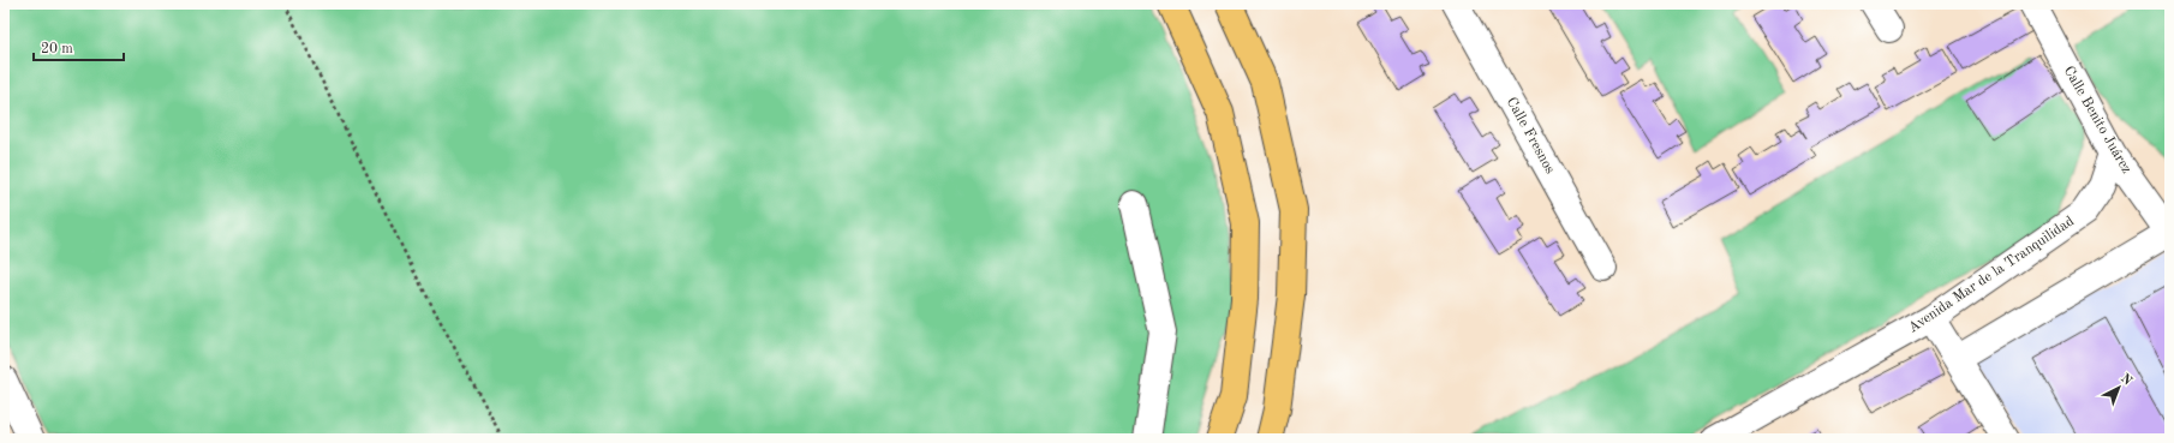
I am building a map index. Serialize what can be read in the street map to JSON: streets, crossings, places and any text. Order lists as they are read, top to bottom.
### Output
{
  "streets": {
    "street": ["Calle Benito Juárez", "Calle Fresnos", "Avenida Mar de la Tranquilidad"]
  },
  "crossings": [
    ["Calle Benito Juárez", "Avenida Mar de la Tranquilidad"]
  ],
  "scale_bar": "20 m",
  "north": "top right"
}
